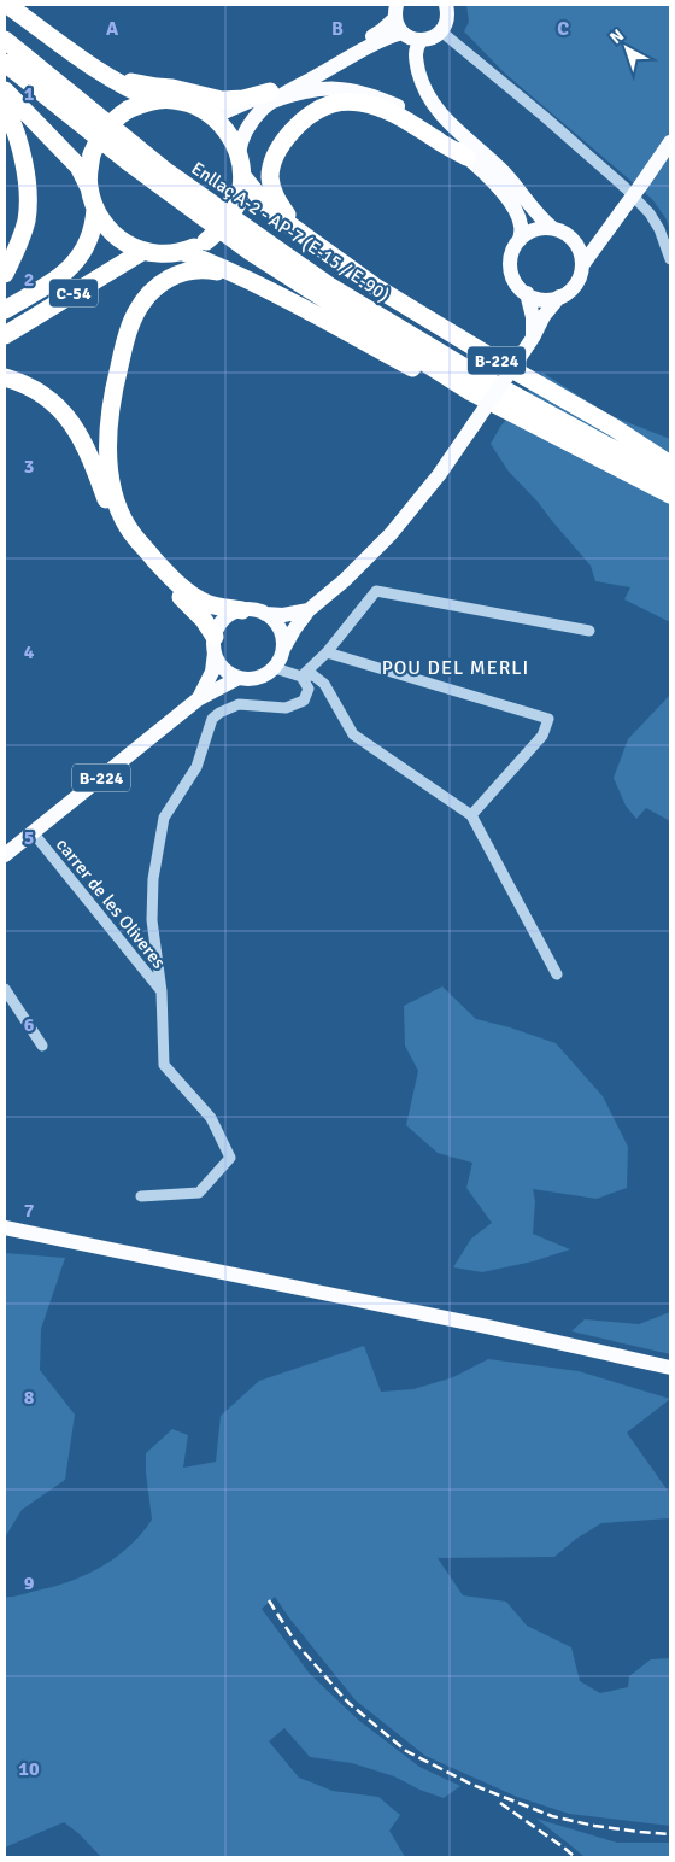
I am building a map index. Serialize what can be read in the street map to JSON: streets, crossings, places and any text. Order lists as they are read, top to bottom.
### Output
{
  "streets": {
    "highway": ["Enllaç A-2 - AP-7 (E-15 / E-90)", "C-54", "B-224"],
    "street": ["carrer de les Oliveres"]
  },
  "crossings": [
    ["B-224", "carrer de les Oliveres"]
  ],
  "districts": ["POU DEL MERLI"],
  "north": "top left",
  "grid": {
    "columns": ["A", "B", "C"],
    "rows": [
      "1",
      "2",
      "3",
      "4",
      "5",
      "6",
      "7",
      "8",
      "9",
      "10"
    ]
  }
}
